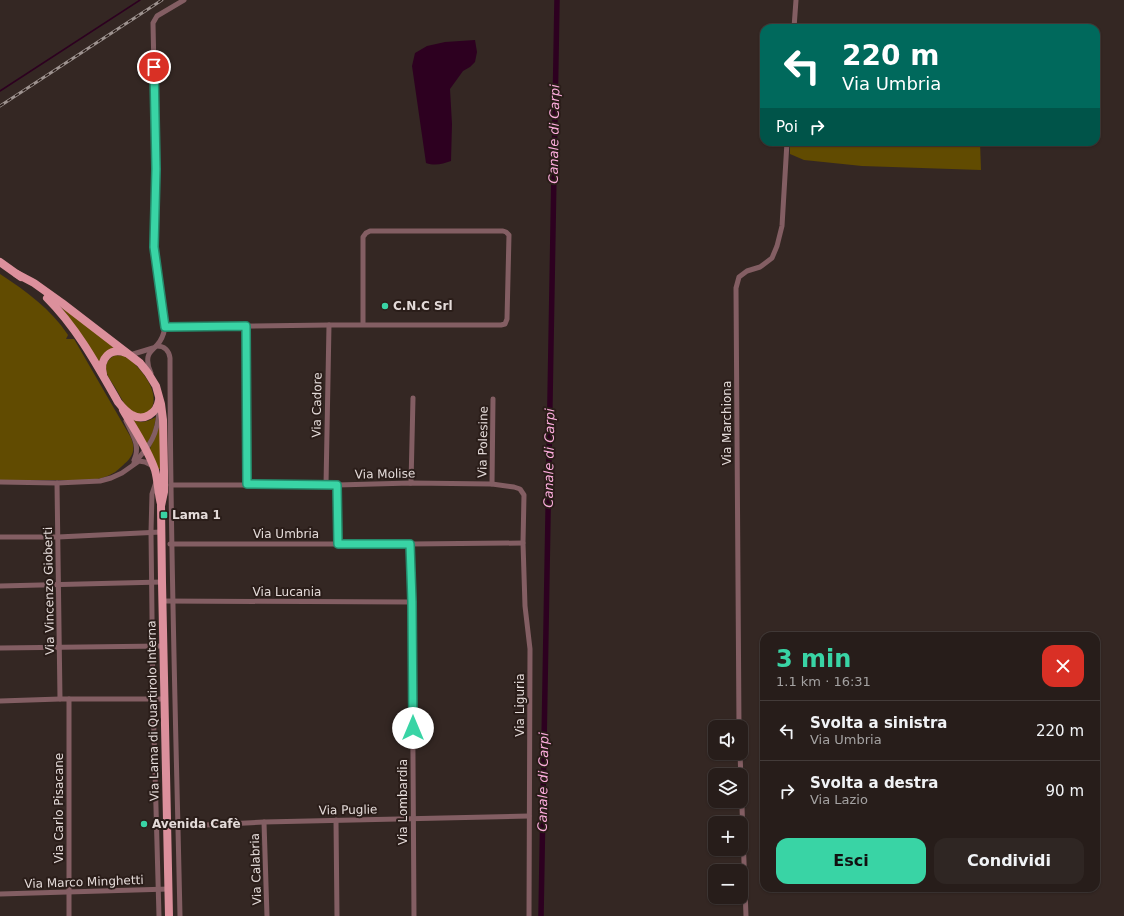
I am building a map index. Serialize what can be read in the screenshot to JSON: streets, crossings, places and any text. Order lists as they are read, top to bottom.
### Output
{
  "streets": {
    "main road": ["Via Lama di Quartirolo Interna"],
    "street": [
      "Via Cadore",
      "Via Marchiona",
      "Via Polesine",
      "Via Molise",
      "Via Umbria",
      "Via Vincenzo Gioberti",
      "Via Lucania",
      "Via Liguria",
      "Via Lombardia",
      "Via Carlo Pisacane",
      "Via Puglie",
      "Via Calabria",
      "Via Marco Minghetti"
    ]
  },
  "crossings": [
    ["Via Cadore", "Via Molise"],
    ["Via Polesine", "Via Molise"],
    ["Via Molise", "Via Liguria"],
    ["Via Umbria", "Via Liguria"],
    ["Via Umbria", "Via Lombardia"],
    ["Via Lucania", "Via Lama di Quartirolo Interna"],
    ["Via Lucania", "Via Lombardia"],
    ["Via Liguria", "Via Puglie"],
    ["Via Lama di Quartirolo Interna", "Via Puglie"],
    ["Via Lama di Quartirolo Interna", "Via Marco Minghetti"],
    ["Via Lombardia", "Via Puglie"],
    ["Via Carlo Pisacane", "Via Marco Minghetti"],
    ["Via Puglie", "Via Calabria"]
  ],
  "water": ["Canale di Carpi"],
  "places": {
    "other": ["C.N.C Srl", "Avenida Cafè"],
    "transit": ["Lama 1"]
  },
  "page": {
    "turn": ["220 m", "Via Umbria"],
    "then": "Poi",
    "heading": ["3 min", "1.1 km · 16:31"],
    "list": [
      {
        "name": "Svolta a sinistra",
        "note": "Via Umbria",
        "value": "220 m"
      },
      {
        "name": "Svolta a destra",
        "note": "Via Lazio",
        "value": "90 m"
      }
    ],
    "map_buttons": ["+", "−"],
    "buttons": ["Esci", "Condividi"]
  }
}
